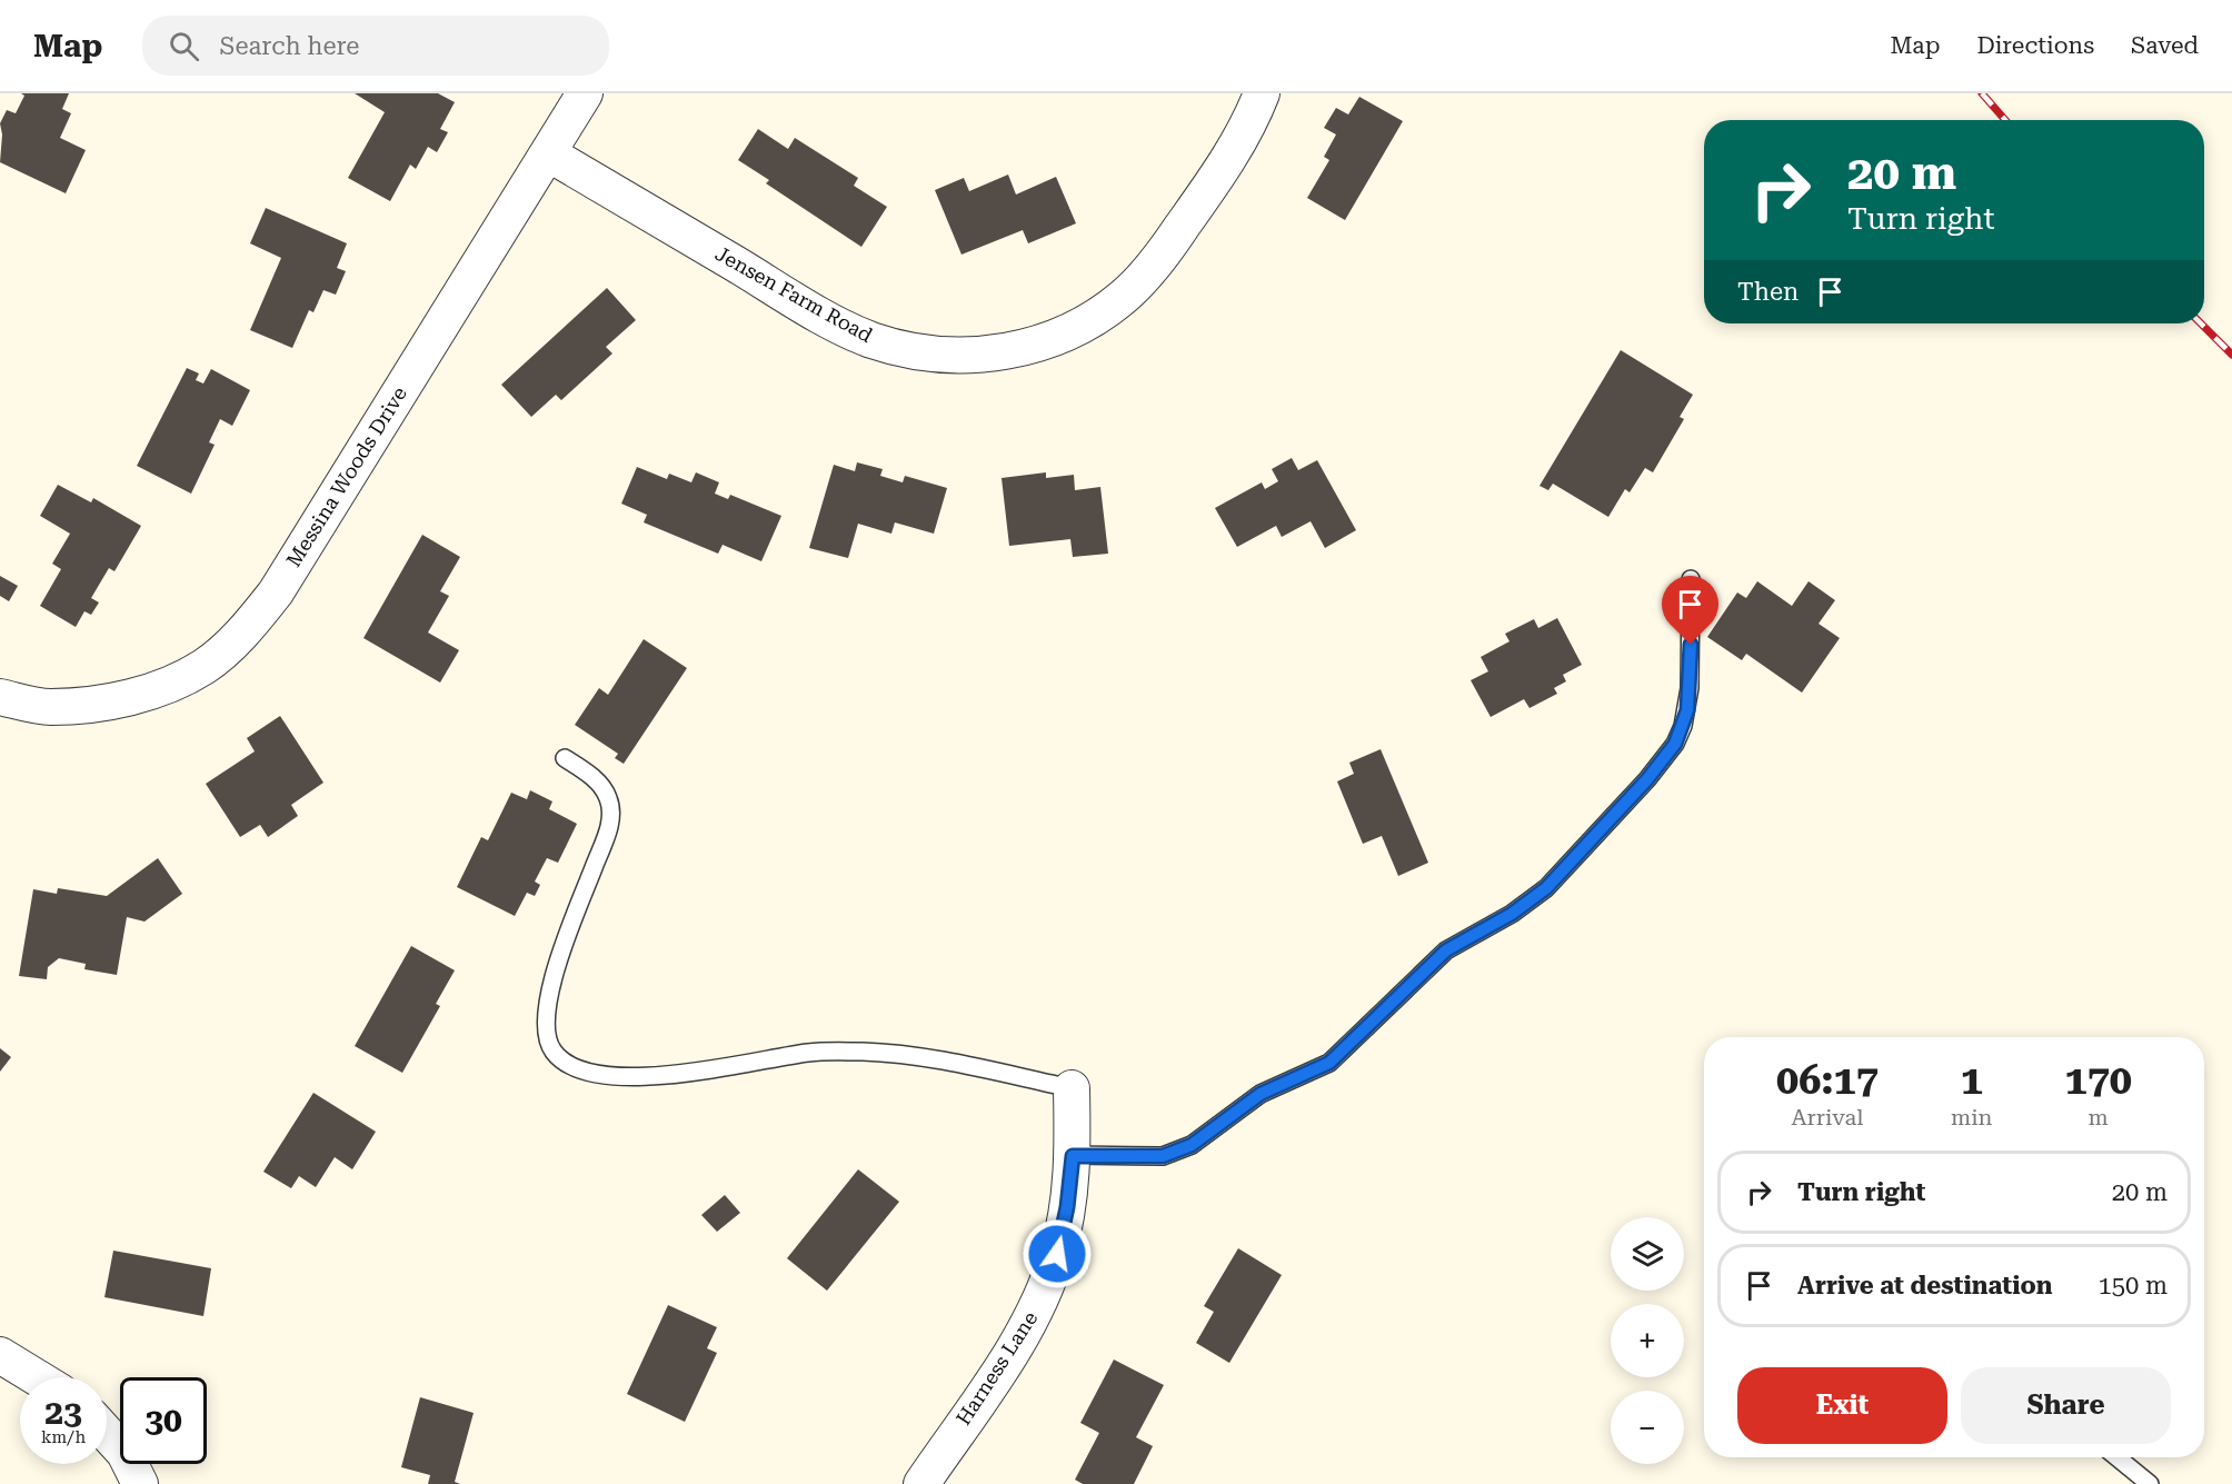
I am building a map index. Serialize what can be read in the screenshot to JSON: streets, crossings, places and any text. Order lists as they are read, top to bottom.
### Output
{
  "streets": {
    "street": ["Jensen Farm Road", "Messina Woods Drive", "Harness Lane"]
  },
  "crossings": [
    ["Jensen Farm Road", "Messina Woods Drive"]
  ],
  "page": {
    "header": "Map",
    "search": "Search here",
    "nav": ["Map", "Directions", "Saved"],
    "turn": ["20 m", "Turn right"],
    "then": "Then",
    "eta": [
      "06:17",
      "Arrival",
      "1",
      "min",
      "170",
      "m"
    ],
    "list": [
      {
        "name": "Turn right",
        "value": "20 m"
      },
      {
        "name": "Arrive at destination",
        "value": "150 m"
      }
    ],
    "map_buttons": ["+", "−"],
    "buttons": ["Exit", "Share"],
    "speed": "23 km/h",
    "limit": "30"
  }
}
